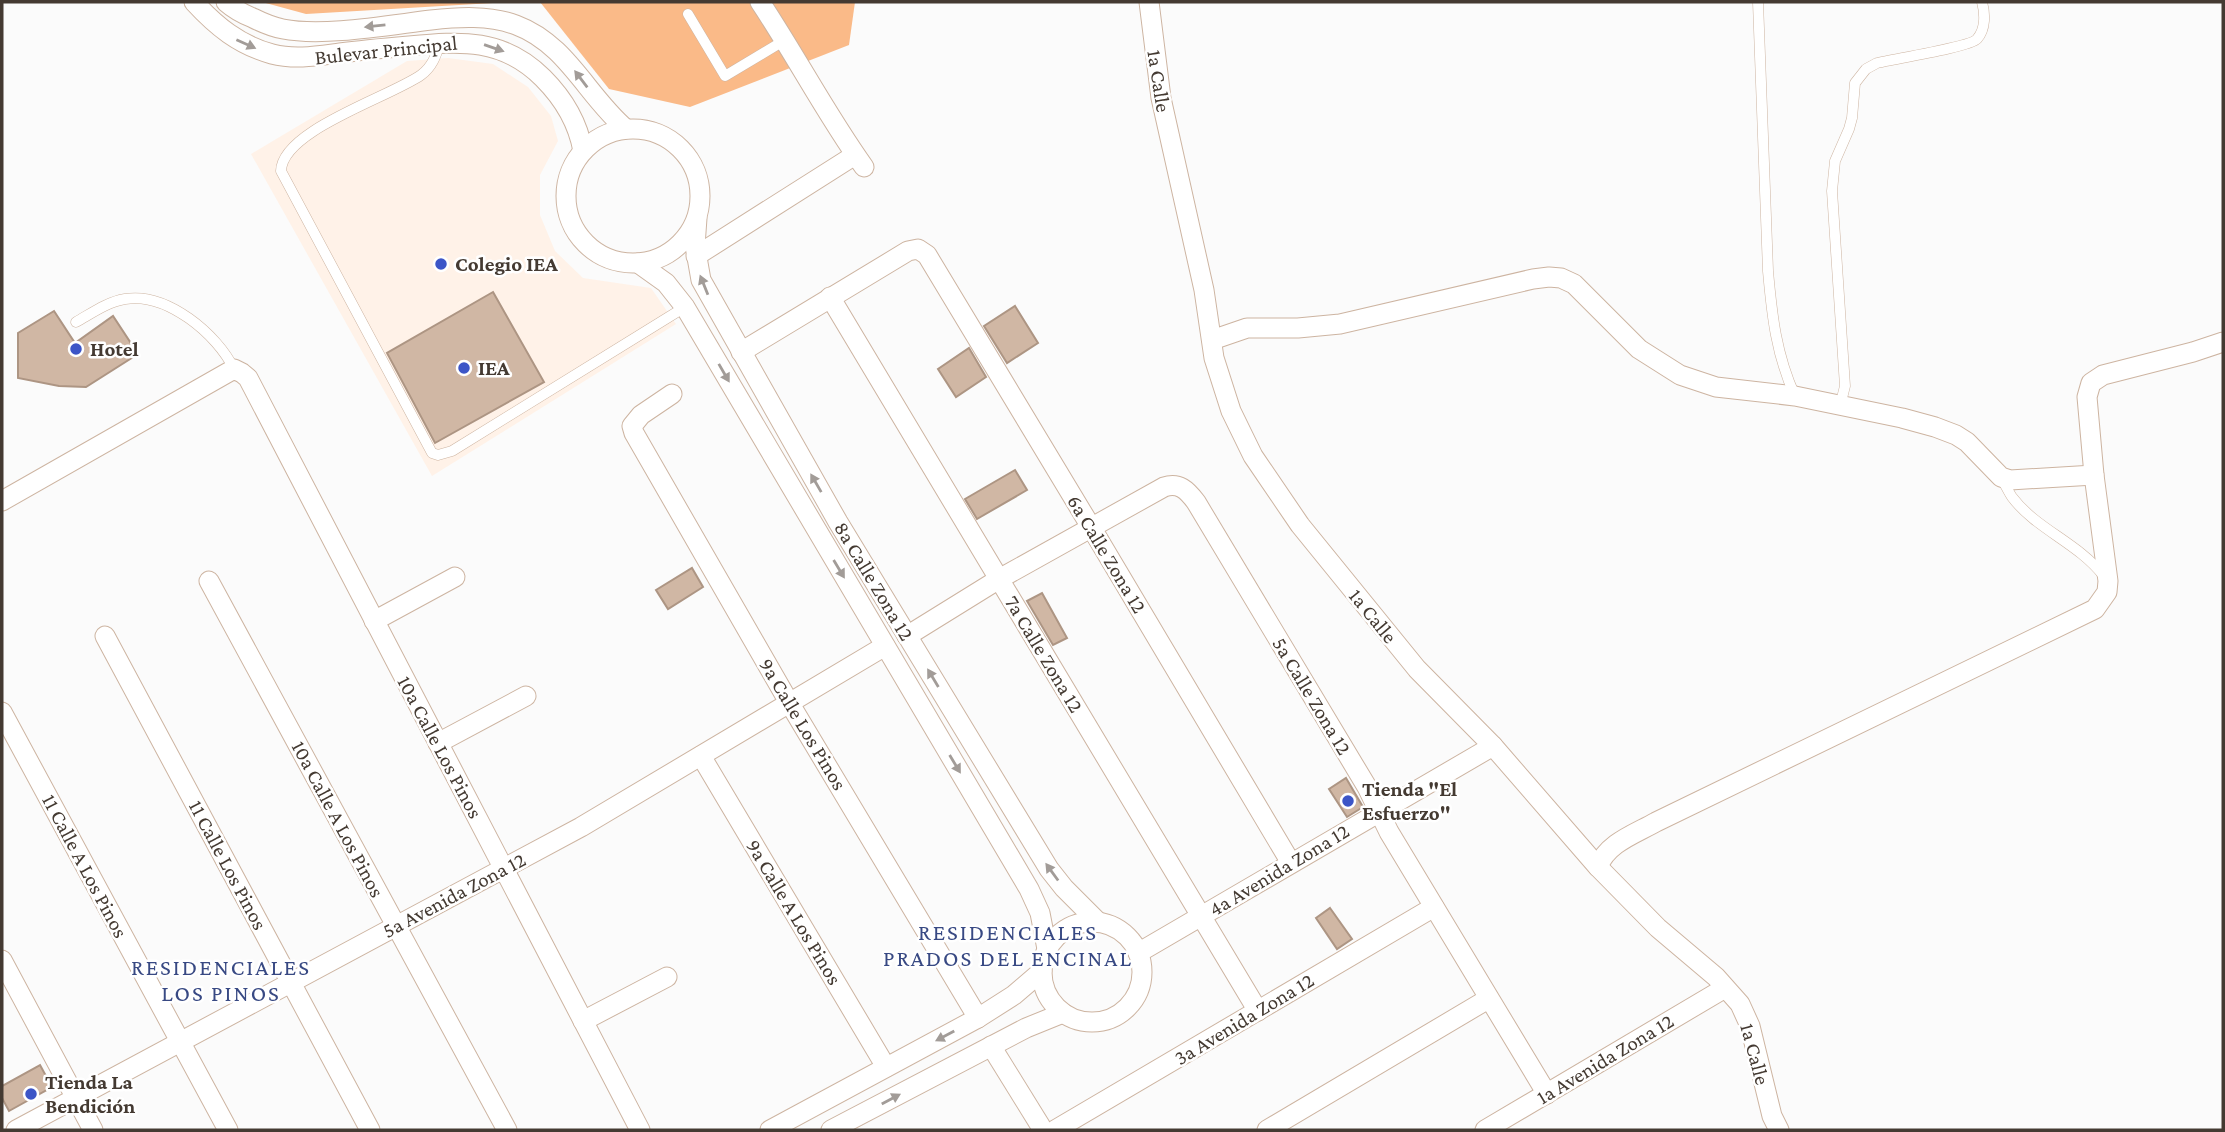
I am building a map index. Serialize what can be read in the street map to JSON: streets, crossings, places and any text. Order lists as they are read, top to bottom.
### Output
{
  "streets": {
    "street": [
      "Bulevar Principal",
      "1a Calle",
      "6a Calle Zona 12",
      "8a Calle Zona 12",
      "7a Calle Zona 12",
      "5a Calle Zona 12",
      "9a Calle Los Pinos",
      "10a Calle Los Pinos",
      "10a Calle A Los Pinos",
      "11 Calle Los Pinos",
      "11 Calle A Los Pinos",
      "4a Avenida Zona 12",
      "5a Avenida Zona 12",
      "9a Calle A Los Pinos",
      "3a Avenida Zona 12",
      "1a Avenida Zona 12"
    ]
  },
  "crossings": [
    ["Bulevar Principal", "8a Calle Zona 12"],
    ["1a Calle", "4a Avenida Zona 12"],
    ["1a Calle", "1a Avenida Zona 12"],
    ["6a Calle Zona 12", "7a Calle Zona 12"],
    ["6a Calle Zona 12", "5a Calle Zona 12"],
    ["6a Calle Zona 12", "4a Avenida Zona 12"],
    ["8a Calle Zona 12", "4a Avenida Zona 12"],
    ["8a Calle Zona 12", "5a Avenida Zona 12"],
    ["7a Calle Zona 12", "4a Avenida Zona 12"],
    ["7a Calle Zona 12", "3a Avenida Zona 12"],
    ["5a Calle Zona 12", "4a Avenida Zona 12"],
    ["5a Calle Zona 12", "3a Avenida Zona 12"],
    ["5a Calle Zona 12", "1a Avenida Zona 12"],
    ["9a Calle Los Pinos", "5a Avenida Zona 12"],
    ["10a Calle Los Pinos", "5a Avenida Zona 12"],
    ["10a Calle A Los Pinos", "5a Avenida Zona 12"],
    ["11 Calle Los Pinos", "5a Avenida Zona 12"],
    ["11 Calle A Los Pinos", "5a Avenida Zona 12"],
    ["5a Avenida Zona 12", "9a Calle A Los Pinos"]
  ],
  "districts": ["RESIDENCIALES PRADOS DEL ENCINAL", "RESIDENCIALES LOS PINOS"],
  "places": [
    "Colegio IEA",
    "Hotel",
    "IEA",
    "Tienda \"El Esfuerzo\"",
    "Tienda La Bendición"
  ]
}
